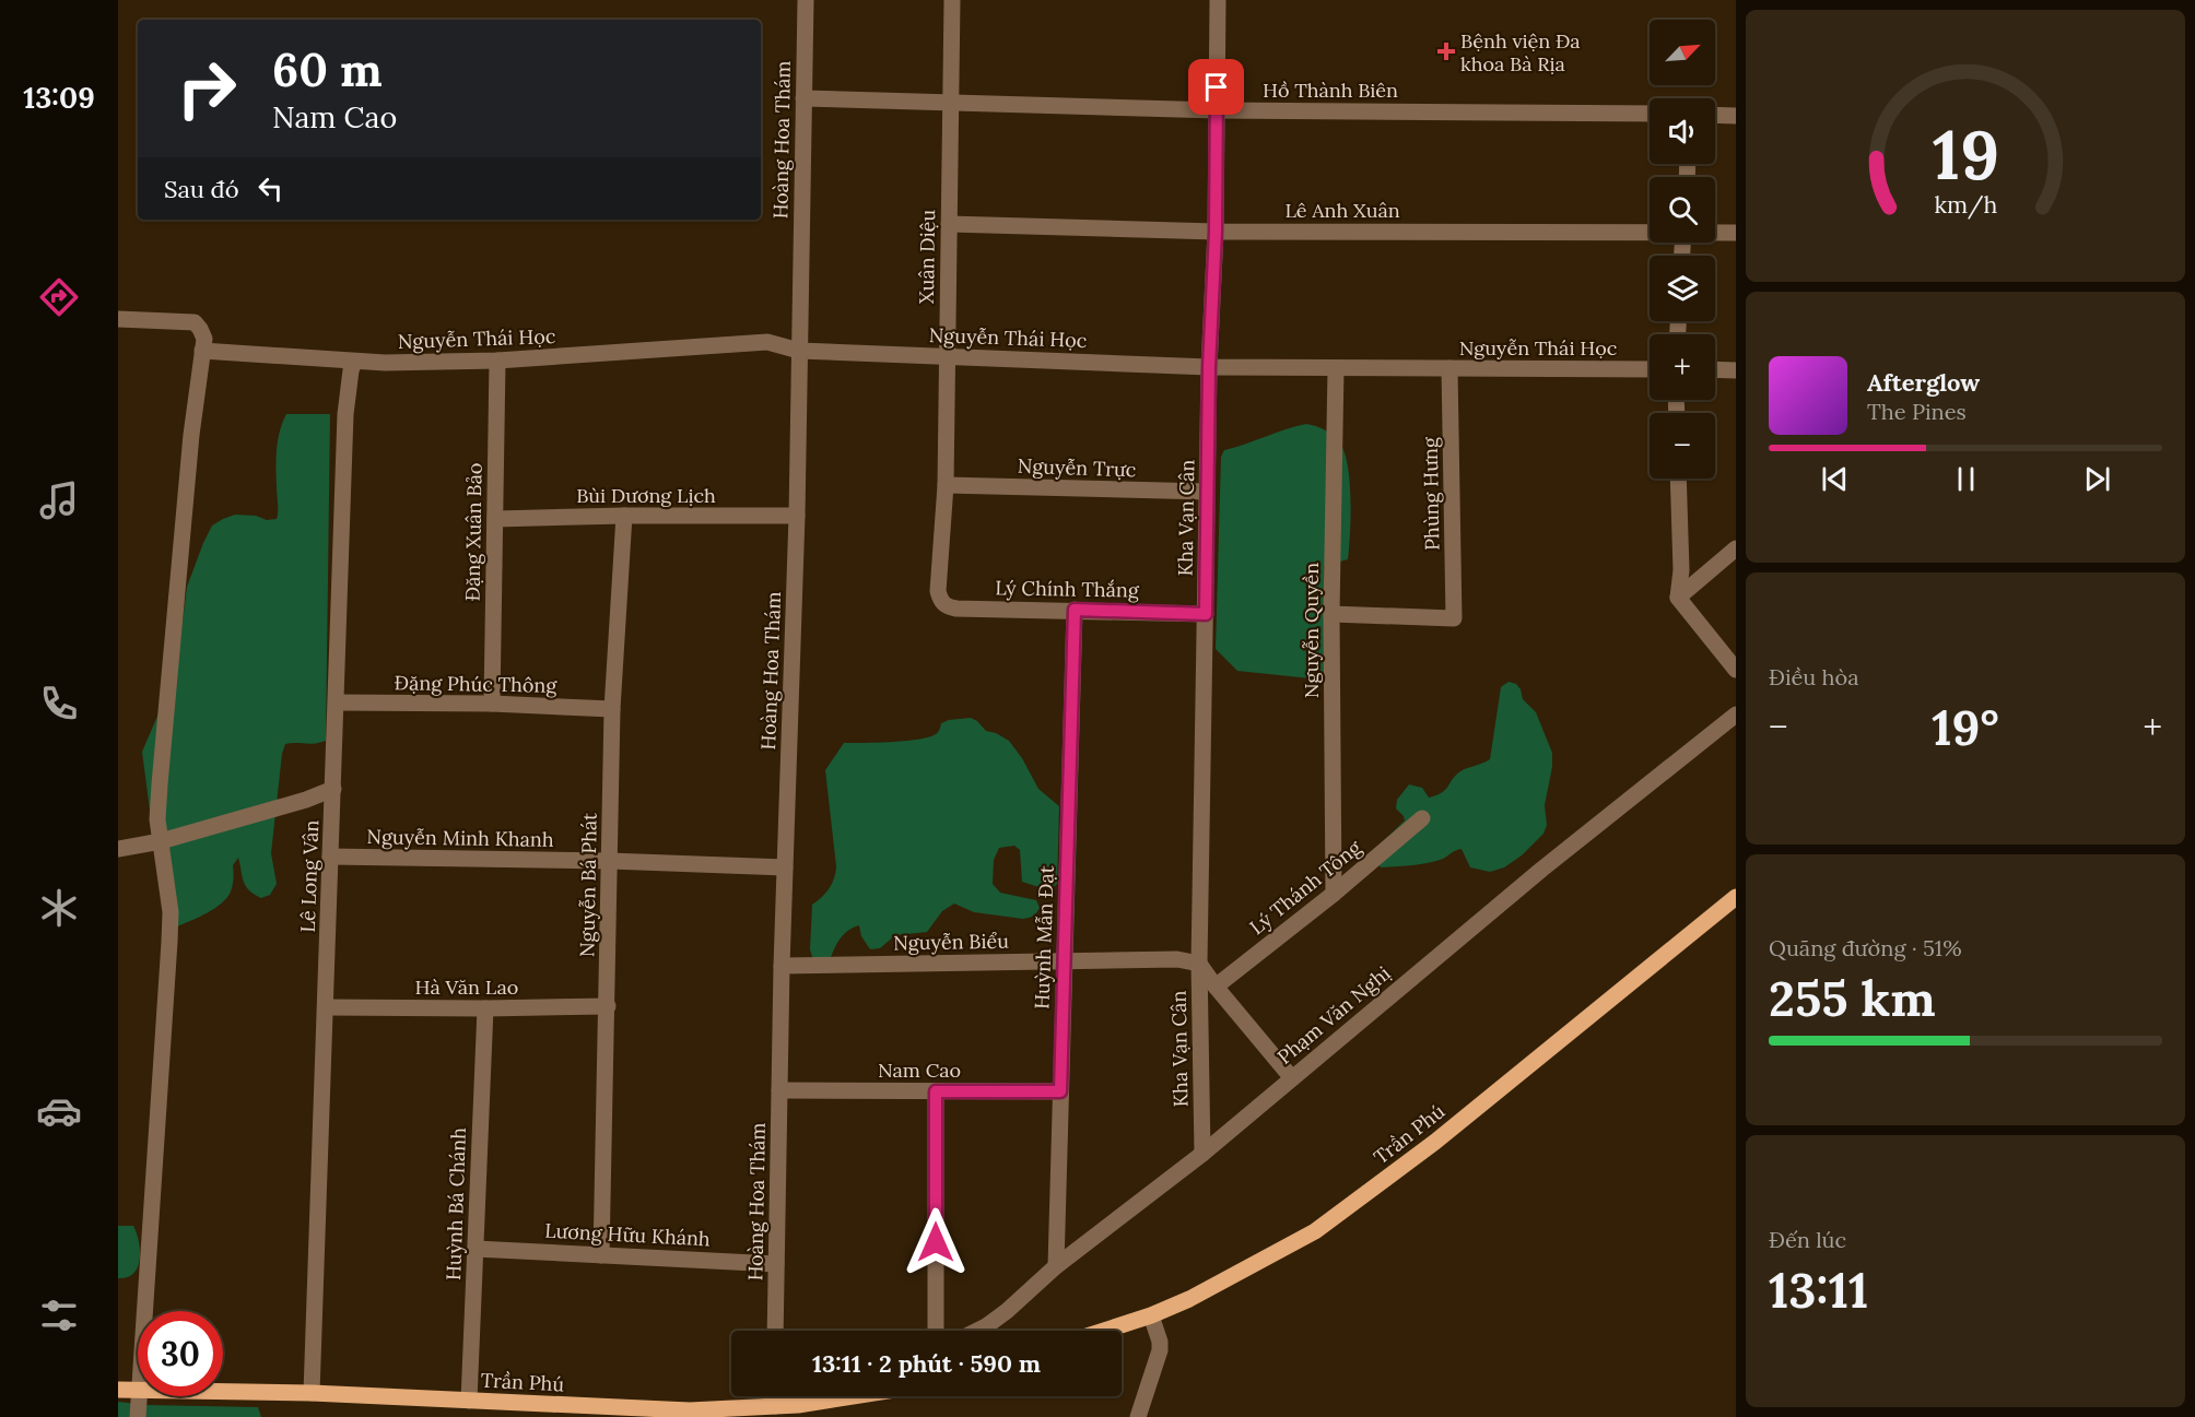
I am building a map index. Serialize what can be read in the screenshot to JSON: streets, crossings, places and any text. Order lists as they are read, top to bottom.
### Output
{
  "streets": {
    "main road": ["Trần Phú"],
    "street": [
      "Hồ Thành Biên",
      "Hoàng Hoa Thám",
      "Lê Anh Xuân",
      "Xuân Diệu",
      "Nguyễn Thái Học",
      "Nguyễn Trực",
      "Phùng Hưng",
      "Bùi Dương Lịch",
      "Kha Vạn Cân",
      "Đặng Xuân Bảo",
      "Lý Chính Thắng",
      "Nguyễn Quyền",
      "Đặng Phúc Thông",
      "Nguyễn Minh Khanh",
      "Lê Long Vân",
      "Nguyễn Bá Phát",
      "Lý Thánh Tông",
      "Huỳnh Mẫn Đạt",
      "Nguyễn Biểu",
      "Hà Văn Lao",
      "Phạm Văn Nghị",
      "Nam Cao",
      "Huỳnh Bá Chánh",
      "Lương Hữu Khánh"
    ]
  },
  "crossings": [
    ["Hồ Thành Biên", "Hoàng Hoa Thám"],
    ["Hồ Thành Biên", "Xuân Diệu"],
    ["Hồ Thành Biên", "Kha Vạn Cân"],
    ["Hoàng Hoa Thám", "Nguyễn Thái Học"],
    ["Hoàng Hoa Thám", "Bùi Dương Lịch"],
    ["Hoàng Hoa Thám", "Nguyễn Minh Khanh"],
    ["Hoàng Hoa Thám", "Nguyễn Biểu"],
    ["Hoàng Hoa Thám", "Nam Cao"],
    ["Hoàng Hoa Thám", "Lương Hữu Khánh"],
    ["Lê Anh Xuân", "Xuân Diệu"],
    ["Lê Anh Xuân", "Kha Vạn Cân"],
    ["Xuân Diệu", "Nguyễn Thái Học"],
    ["Xuân Diệu", "Nguyễn Trực"],
    ["Xuân Diệu", "Lý Chính Thắng"],
    ["Nguyễn Thái Học", "Phùng Hưng"],
    ["Nguyễn Thái Học", "Kha Vạn Cân"],
    ["Nguyễn Thái Học", "Đặng Xuân Bảo"],
    ["Nguyễn Thái Học", "Nguyễn Quyền"],
    ["Nguyễn Thái Học", "Lê Long Vân"],
    ["Nguyễn Trực", "Kha Vạn Cân"],
    ["Phùng Hưng", "Nguyễn Quyền"],
    ["Bùi Dương Lịch", "Đặng Xuân Bảo"],
    ["Bùi Dương Lịch", "Nguyễn Bá Phát"],
    ["Kha Vạn Cân", "Lý Chính Thắng"],
    ["Kha Vạn Cân", "Nguyễn Biểu"],
    ["Kha Vạn Cân", "Phạm Văn Nghị"],
    ["Đặng Xuân Bảo", "Đặng Phúc Thông"],
    ["Lý Chính Thắng", "Huỳnh Mẫn Đạt"],
    ["Nguyễn Quyền", "Lý Thánh Tông"],
    ["Đặng Phúc Thông", "Lê Long Vân"],
    ["Đặng Phúc Thông", "Nguyễn Bá Phát"],
    ["Nguyễn Minh Khanh", "Lê Long Vân"],
    ["Nguyễn Minh Khanh", "Nguyễn Bá Phát"],
    ["Lê Long Vân", "Hà Văn Lao"],
    ["Lê Long Vân", "Trần Phú"],
    ["Nguyễn Bá Phát", "Hà Văn Lao"],
    ["Nguyễn Bá Phát", "Lương Hữu Khánh"],
    ["Huỳnh Mẫn Đạt", "Nguyễn Biểu"],
    ["Huỳnh Mẫn Đạt", "Phạm Văn Nghị"],
    ["Huỳnh Mẫn Đạt", "Nam Cao"],
    ["Hà Văn Lao", "Huỳnh Bá Chánh"],
    ["Trần Phú", "Huỳnh Bá Chánh"],
    ["Huỳnh Bá Chánh", "Lương Hữu Khánh"]
  ],
  "places": {
    "health": ["Bệnh viện Đa khoa Bà Rịa"]
  },
  "north": "top right",
  "page": {
    "tabs": "13:09",
    "map_buttons": ["+", "−"],
    "turn": ["60 m", "Nam Cao"],
    "then": "Sau đó",
    "song": ["Afterglow", "The Pines"],
    "tile": [
      "Điều hòa",
      ["Quãng đường · 51%", "255 km"],
      ["Đến lúc", "13:11"]
    ],
    "heat": ["−", "19°", "+"],
    "limit": "30",
    "trip": "13:11 · 2 phút · 590 m",
    "gauge": ["19", "km/h"]
  }
}
